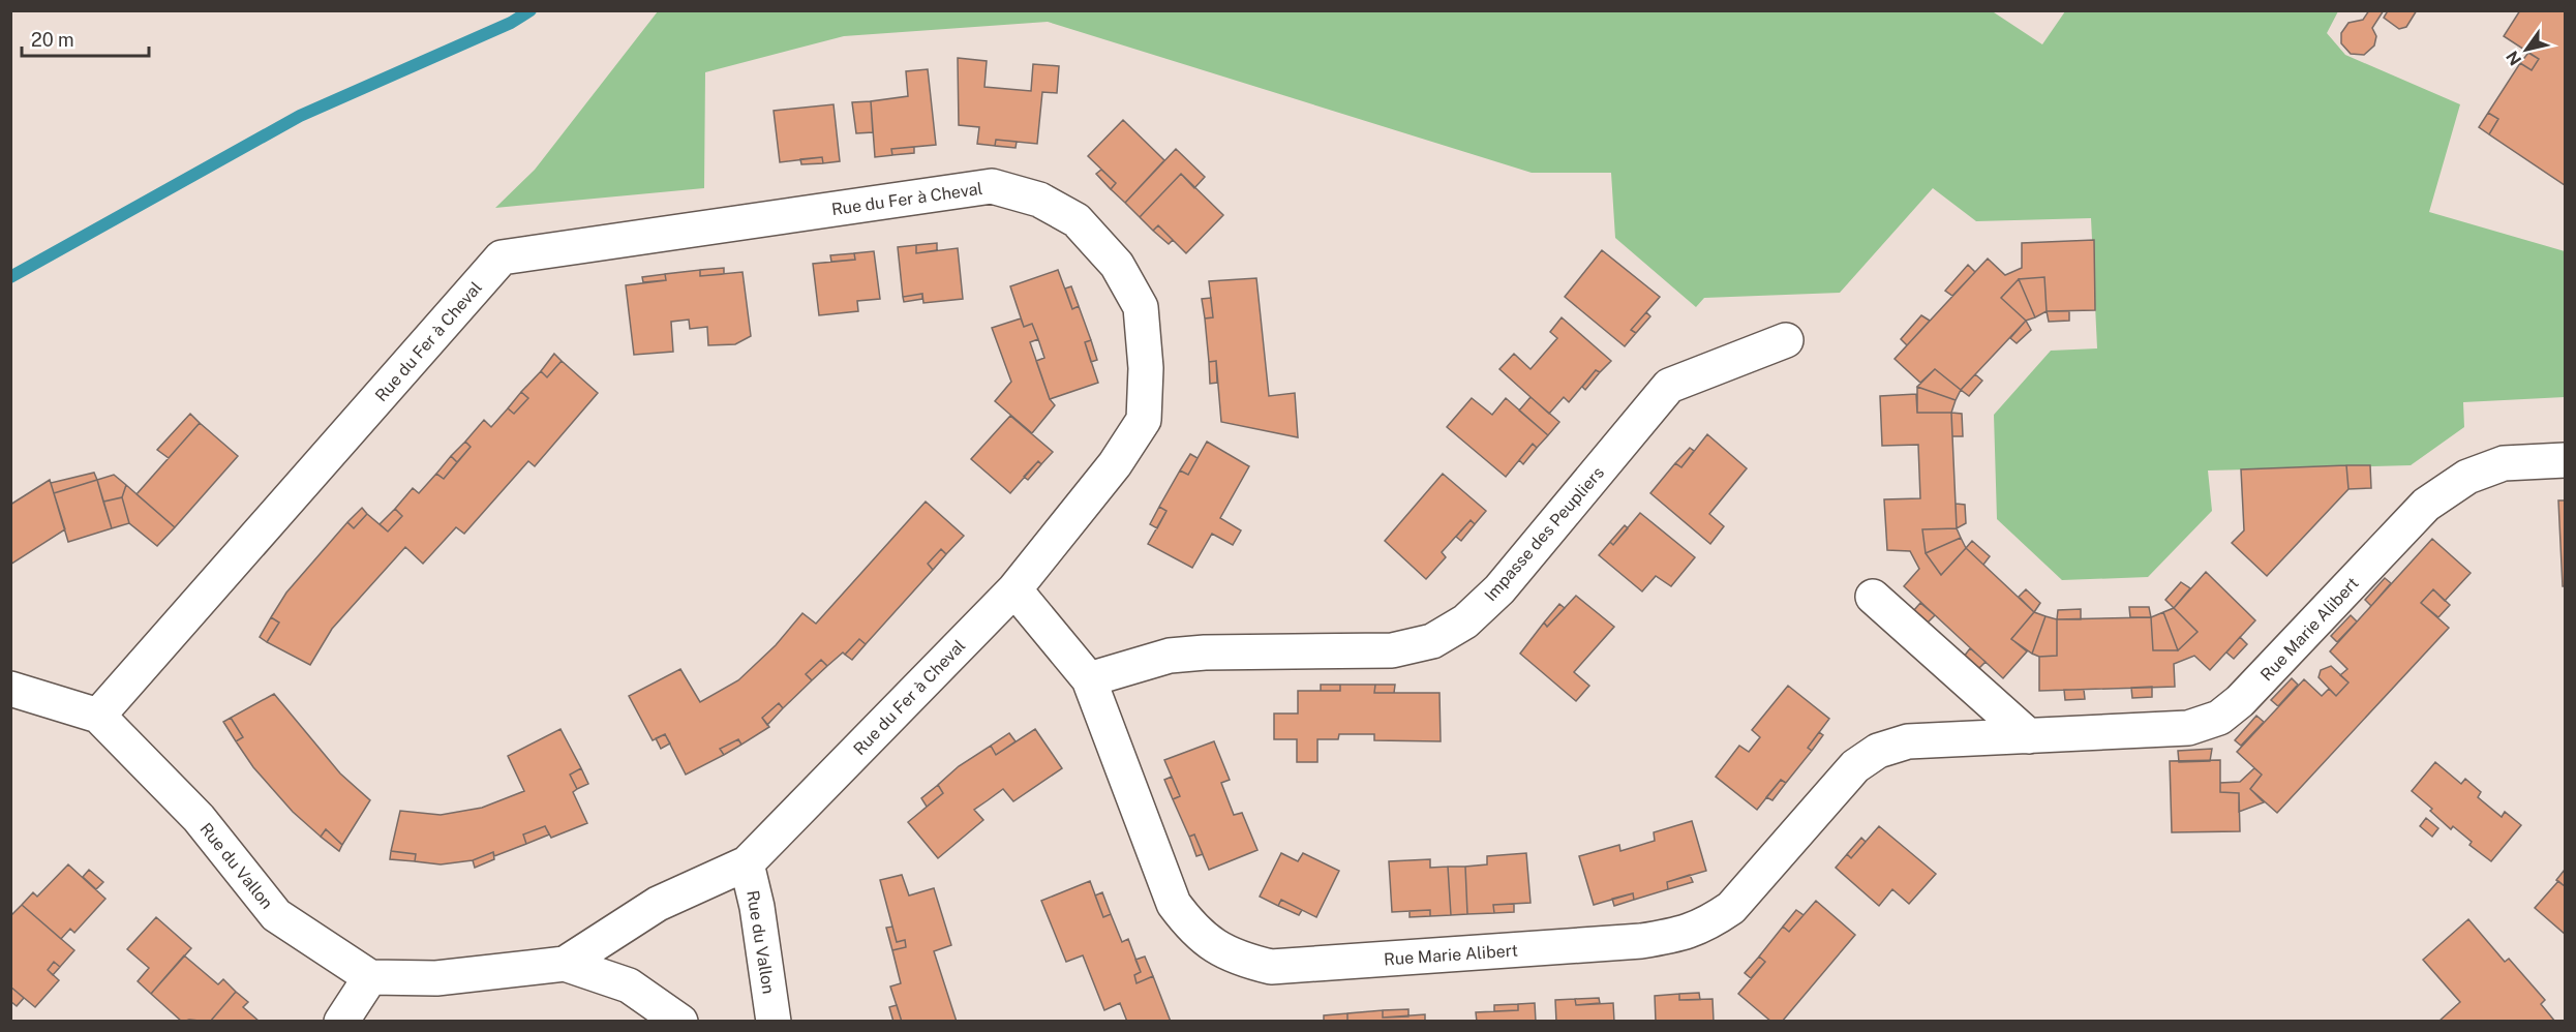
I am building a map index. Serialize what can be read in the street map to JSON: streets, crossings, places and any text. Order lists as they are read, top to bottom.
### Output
{
  "streets": {
    "street": [
      "Rue du Fer à Cheval",
      "Impasse des Peupliers",
      "Rue Marie Alibert",
      "Rue du Vallon"
    ]
  },
  "crossings": [
    ["Rue du Fer à Cheval", "Rue Marie Alibert"],
    ["Rue du Fer à Cheval", "Rue du Vallon"],
    ["Impasse des Peupliers", "Rue Marie Alibert"]
  ],
  "scale_bar": "20 m",
  "north": "bottom left"
}
